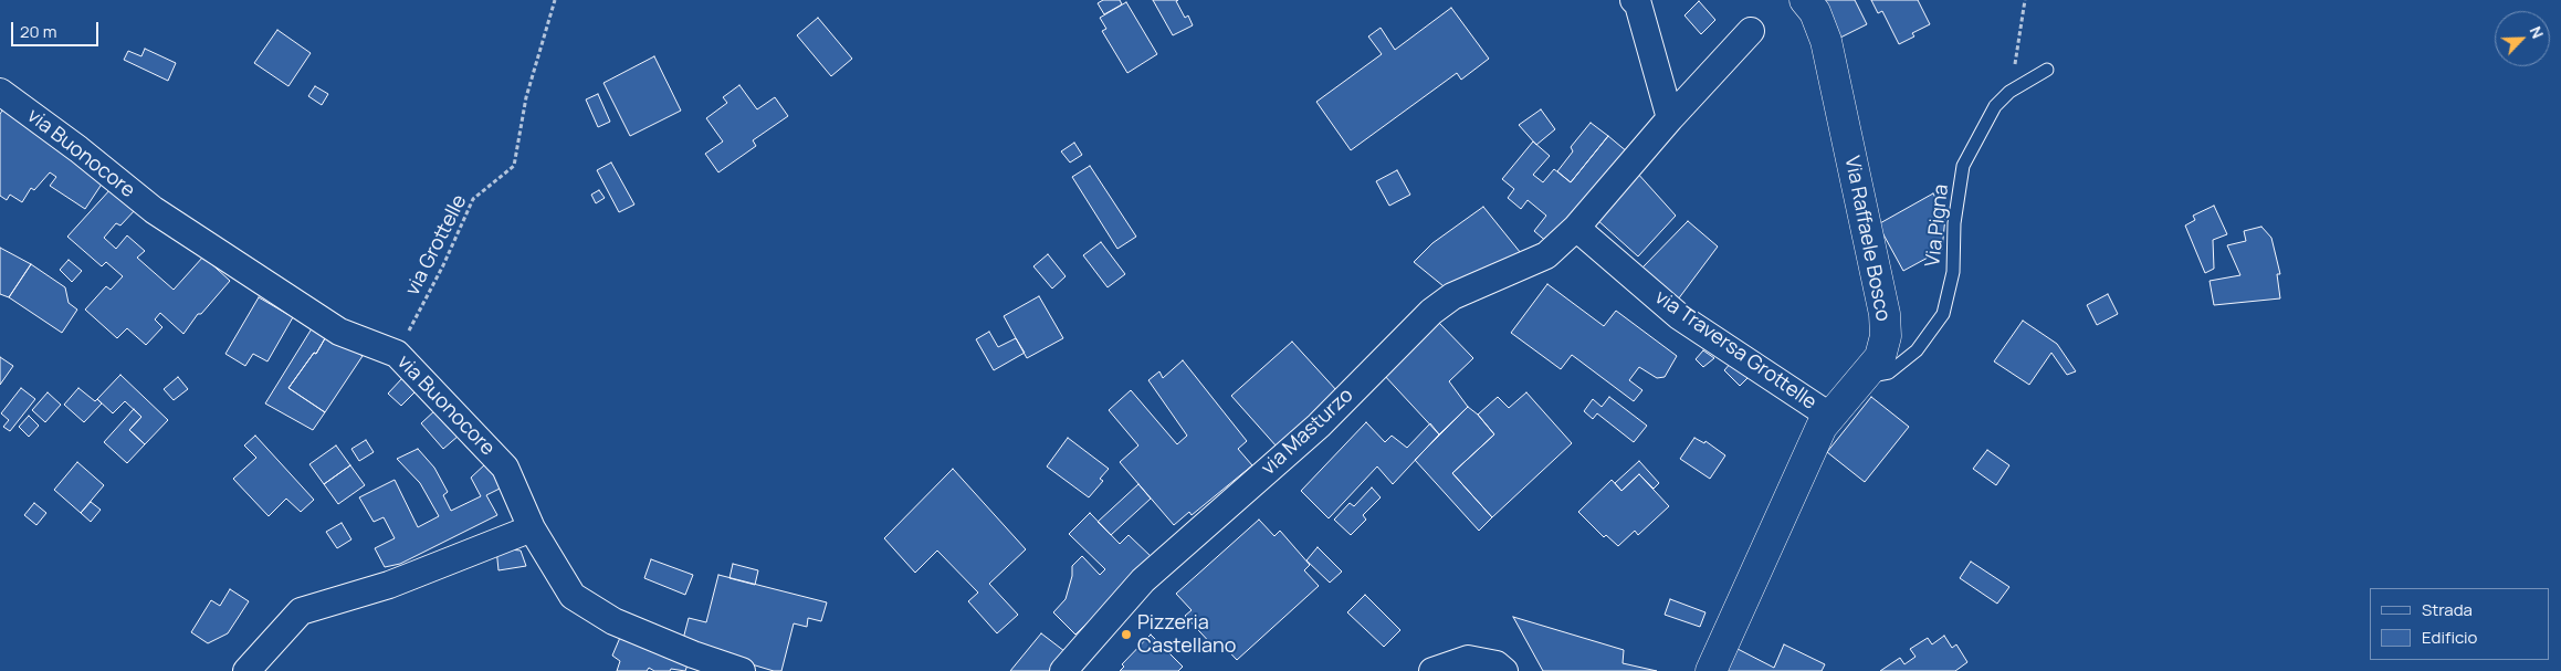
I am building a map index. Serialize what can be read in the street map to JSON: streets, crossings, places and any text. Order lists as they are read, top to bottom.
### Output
{
  "streets": {
    "street": [
      "via Buonocore",
      "Via Raffaele Bosco",
      "via Traversa Grottelle",
      "via Masturzo"
    ],
    "lane": ["Via Pigna"],
    "path": ["via Grottelle"]
  },
  "crossings": [
    ["via Buonocore", "via Grottelle"],
    ["Via Pigna", "Via Raffaele Bosco"],
    ["Via Raffaele Bosco", "via Traversa Grottelle"],
    ["via Traversa Grottelle", "via Masturzo"]
  ],
  "places": ["Pizzeria Castellano"],
  "legend": ["Strada", "Edificio"],
  "scale_bar": "20 m",
  "north": "top right"
}
